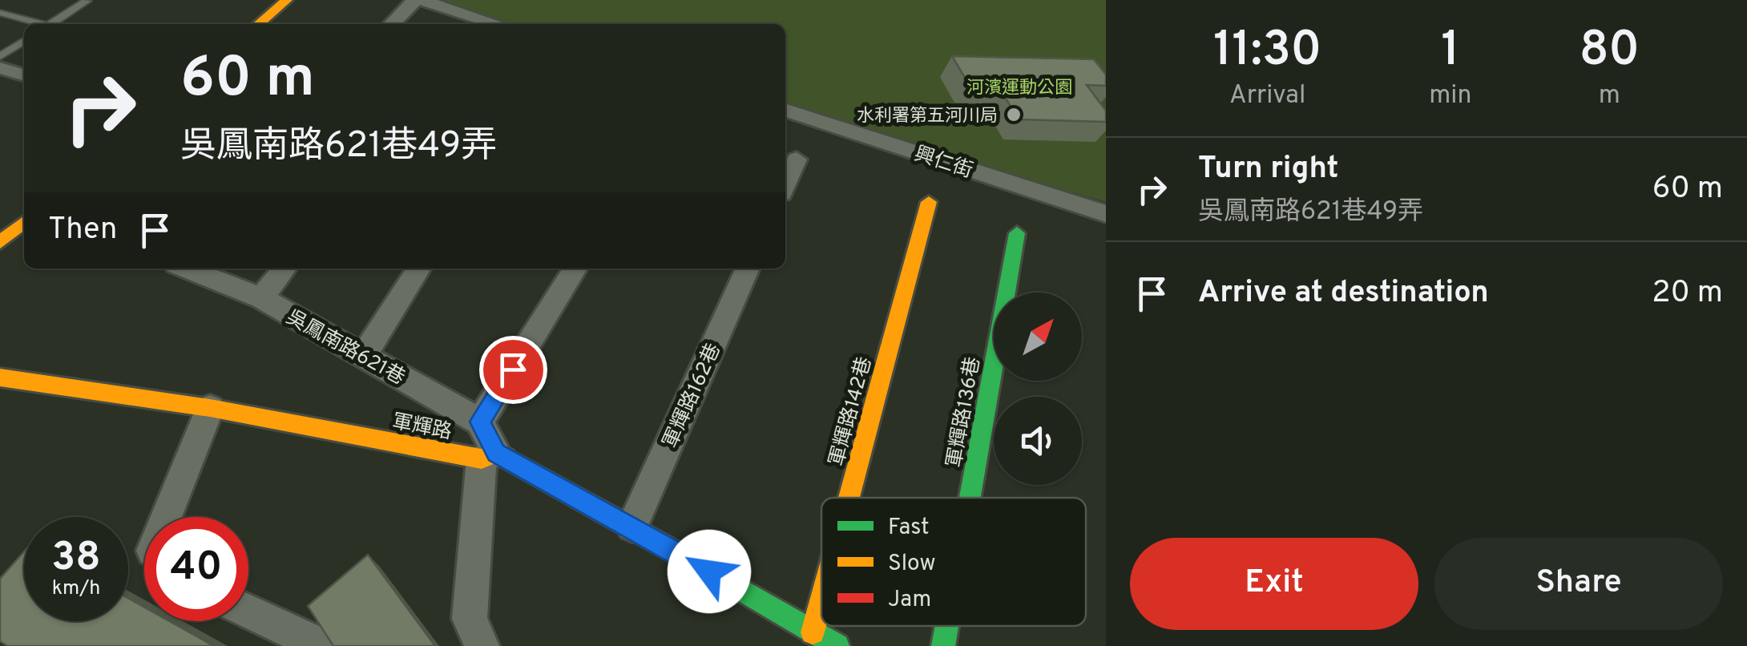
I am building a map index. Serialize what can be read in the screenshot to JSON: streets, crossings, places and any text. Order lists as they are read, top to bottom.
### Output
{
  "streets": {
    "street": [
      "興仁街",
      "吳鳳南路621巷",
      "軍輝路162巷",
      "軍輝路142巷",
      "軍輝路136巷",
      "軍輝路"
    ]
  },
  "crossings": [
    ["軍輝路162巷", "軍輝路"],
    ["軍輝路142巷", "軍輝路"]
  ],
  "parks": ["河濱運動公園"],
  "places": ["水利署第五河川局"],
  "legend": ["Fast", "Slow", "Jam"],
  "north": "top right",
  "page": {
    "eta": [
      "11:30",
      "Arrival",
      "1",
      "min",
      "80",
      "m"
    ],
    "turn": ["60 m", "吳鳳南路621巷49弄"],
    "list": [
      {
        "name": "Turn right",
        "note": "吳鳳南路621巷49弄",
        "value": "60 m"
      },
      {
        "name": "Arrive at destination",
        "value": "20 m"
      }
    ],
    "then": "Then",
    "speed": "38 km/h",
    "limit": "40",
    "buttons": ["Exit", "Share"]
  }
}
